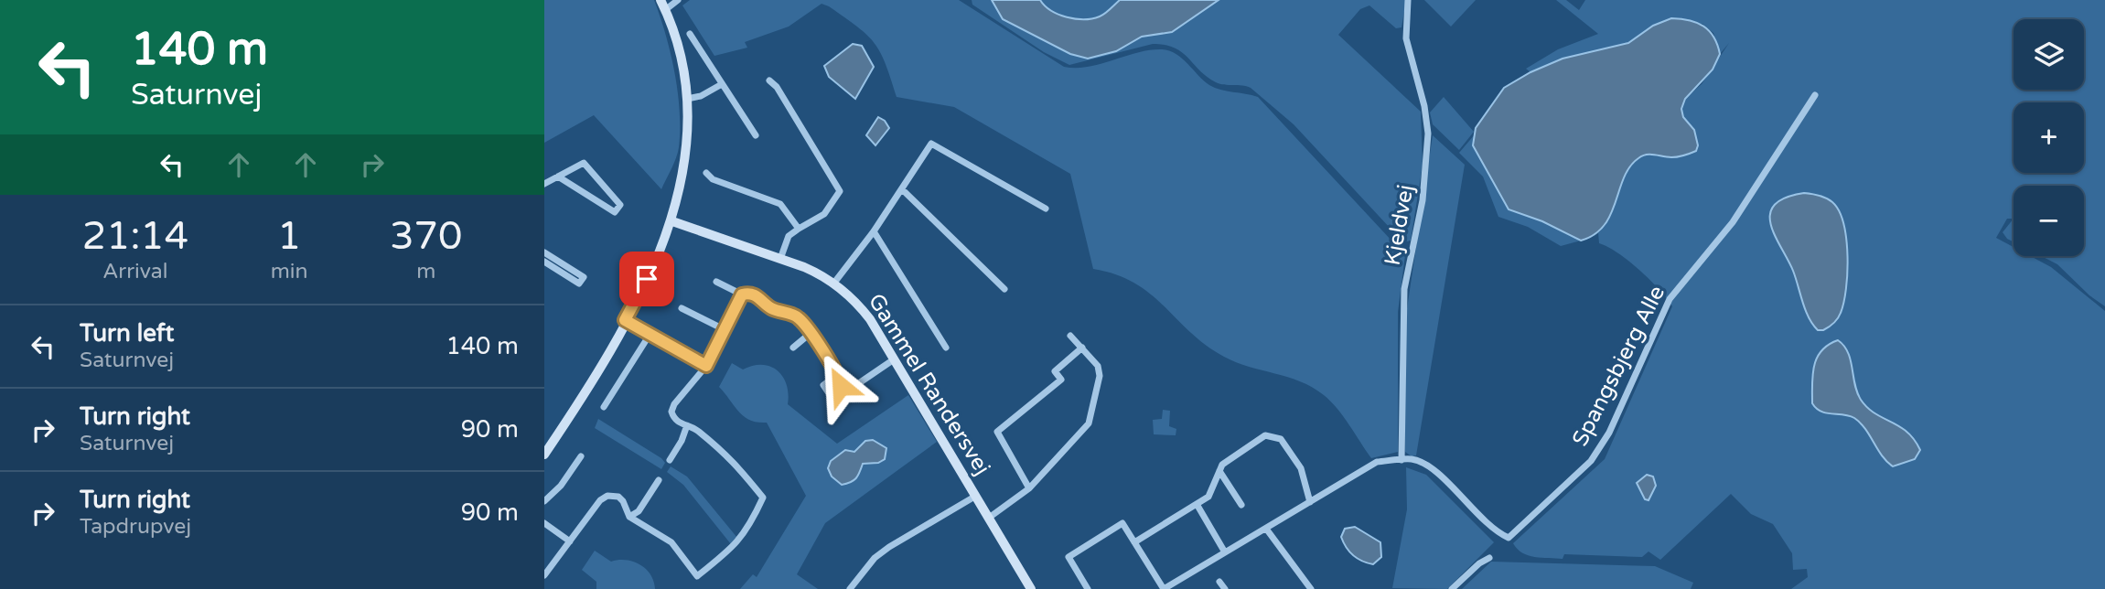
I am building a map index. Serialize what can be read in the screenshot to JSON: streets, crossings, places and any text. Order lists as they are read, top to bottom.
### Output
{
  "streets": {
    "street": ["Kjeldvej", "Spangsbjerg Alle", "Gammel Randersvej"]
  },
  "crossings": [
    ["Kjeldvej", "Spangsbjerg Alle"]
  ],
  "page": {
    "turn": ["140 m", "Saturnvej"],
    "map_buttons": ["+", "−"],
    "eta": [
      "21:14",
      "Arrival",
      "1",
      "min",
      "370",
      "m"
    ],
    "list": [
      {
        "name": "Turn left",
        "note": "Saturnvej",
        "value": "140 m"
      },
      {
        "name": "Turn right",
        "note": "Saturnvej",
        "value": "90 m"
      },
      {
        "name": "Turn right",
        "note": "Tapdrupvej",
        "value": "90 m"
      }
    ]
  }
}
